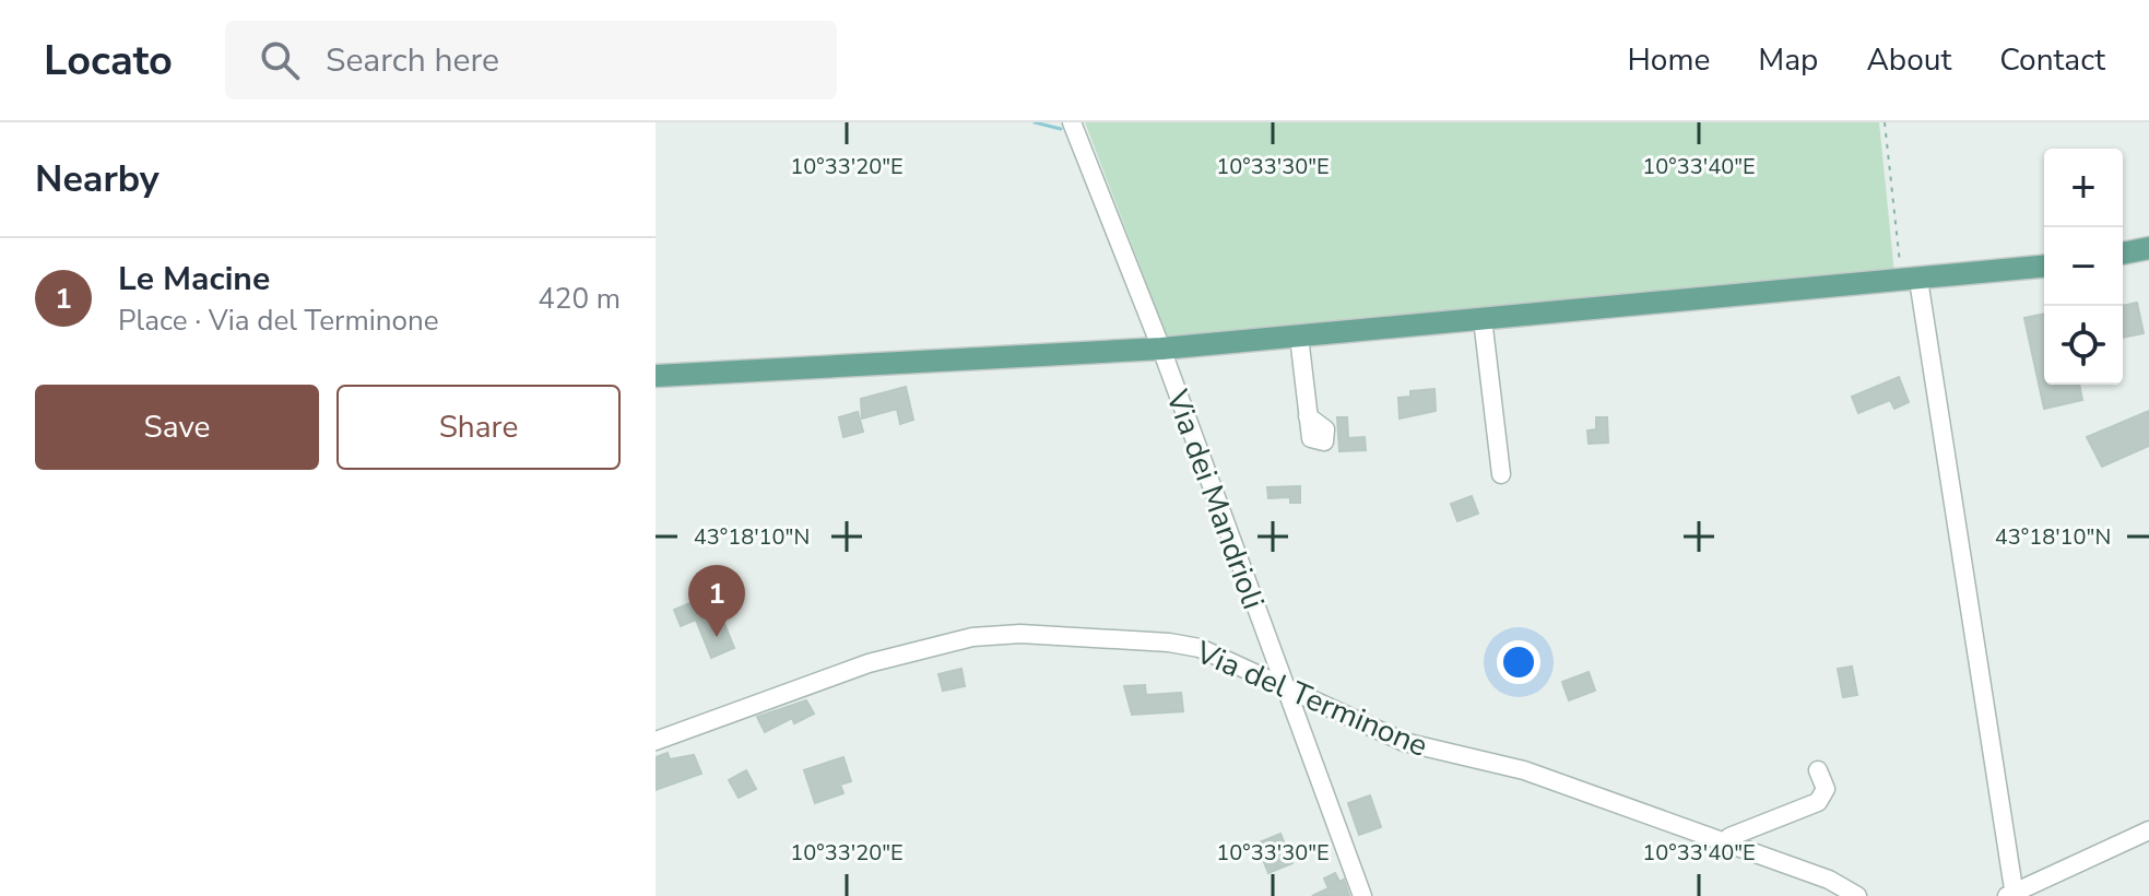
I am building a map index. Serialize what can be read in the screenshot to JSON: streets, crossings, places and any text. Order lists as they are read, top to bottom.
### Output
{
  "streets": {
    "street": ["Via dei Mandrioli", "Via del Terminone"]
  },
  "crossings": [
    ["Via dei Mandrioli", "Via del Terminone"]
  ],
  "page": {
    "header": "Locato",
    "search": "Search here",
    "nav": [
      "Home",
      "Map",
      "About",
      "Contact"
    ],
    "heading": "Nearby",
    "map_buttons": ["+", "−"],
    "list": [
      {
        "mark": "1",
        "name": "Le Macine",
        "note": "Place · Via del Terminone",
        "value": "420 m"
      }
    ],
    "buttons": ["Save", "Share"],
    "pins": "1"
  },
  "coordinates": [
    "10°33'20\"E",
    "10°33'30\"E",
    "10°33'40\"E",
    "43°18'10\"N"
  ]
}
